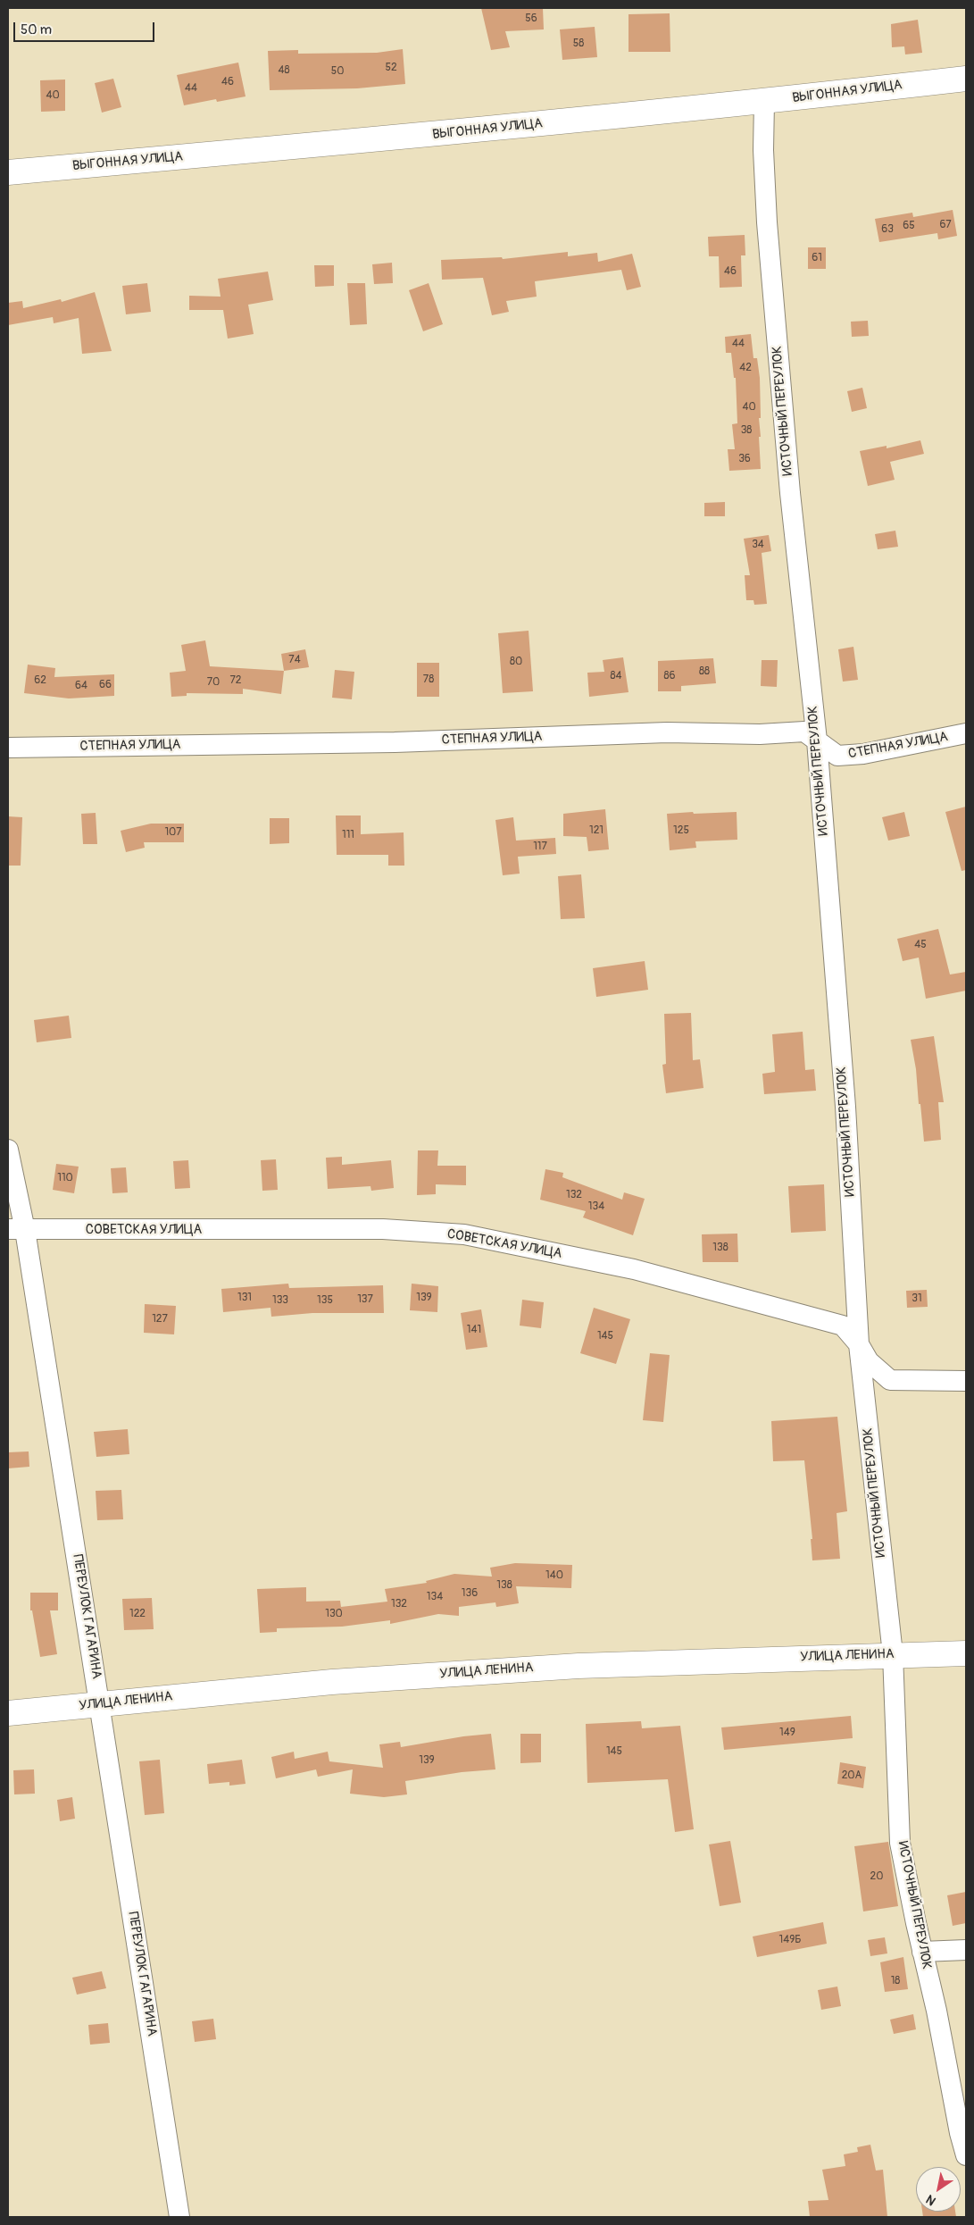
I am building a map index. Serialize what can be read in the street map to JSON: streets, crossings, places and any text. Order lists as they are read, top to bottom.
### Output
{
  "streets": {
    "street": [
      "ВЫГОННАЯ УЛИЦА",
      "ИСТОЧНЫЙ ПЕРЕУЛОК",
      "СТЕПНАЯ УЛИЦА",
      "СОВЕТСКАЯ УЛИЦА",
      "ПЕРЕУЛОК ГАГАРИНА",
      "УЛИЦА ЛЕНИНА"
    ]
  },
  "crossings": [
    ["ВЫГОННАЯ УЛИЦА", "ИСТОЧНЫЙ ПЕРЕУЛОК"],
    ["ИСТОЧНЫЙ ПЕРЕУЛОК", "СТЕПНАЯ УЛИЦА"],
    ["ИСТОЧНЫЙ ПЕРЕУЛОК", "СОВЕТСКАЯ УЛИЦА"],
    ["ИСТОЧНЫЙ ПЕРЕУЛОК", "УЛИЦА ЛЕНИНА"],
    ["СОВЕТСКАЯ УЛИЦА", "ПЕРЕУЛОК ГАГАРИНА"],
    ["ПЕРЕУЛОК ГАГАРИНА", "УЛИЦА ЛЕНИНА"]
  ],
  "house_numbers": [
    "56",
    "58",
    "52",
    "48",
    "50",
    "46",
    "44",
    "40",
    "67",
    "65",
    "63",
    "61",
    "46",
    "44",
    "42",
    "40",
    "38",
    "36",
    "34",
    "74",
    "80",
    "88",
    "84",
    "86",
    "78",
    "62",
    "72",
    "70",
    "66",
    "64",
    "121",
    "125",
    "107",
    "111",
    "117",
    "45",
    "110",
    "132",
    "134",
    "138",
    "131",
    "139",
    "31",
    "137",
    "133",
    "135",
    "127",
    "141",
    "145",
    "140",
    "138",
    "136",
    "134",
    "132",
    "122",
    "130",
    "149",
    "145",
    "139",
    "20А",
    "20",
    "149Б",
    "18"
  ],
  "scale_bar": "50 m",
  "north": "bottom left"
}
